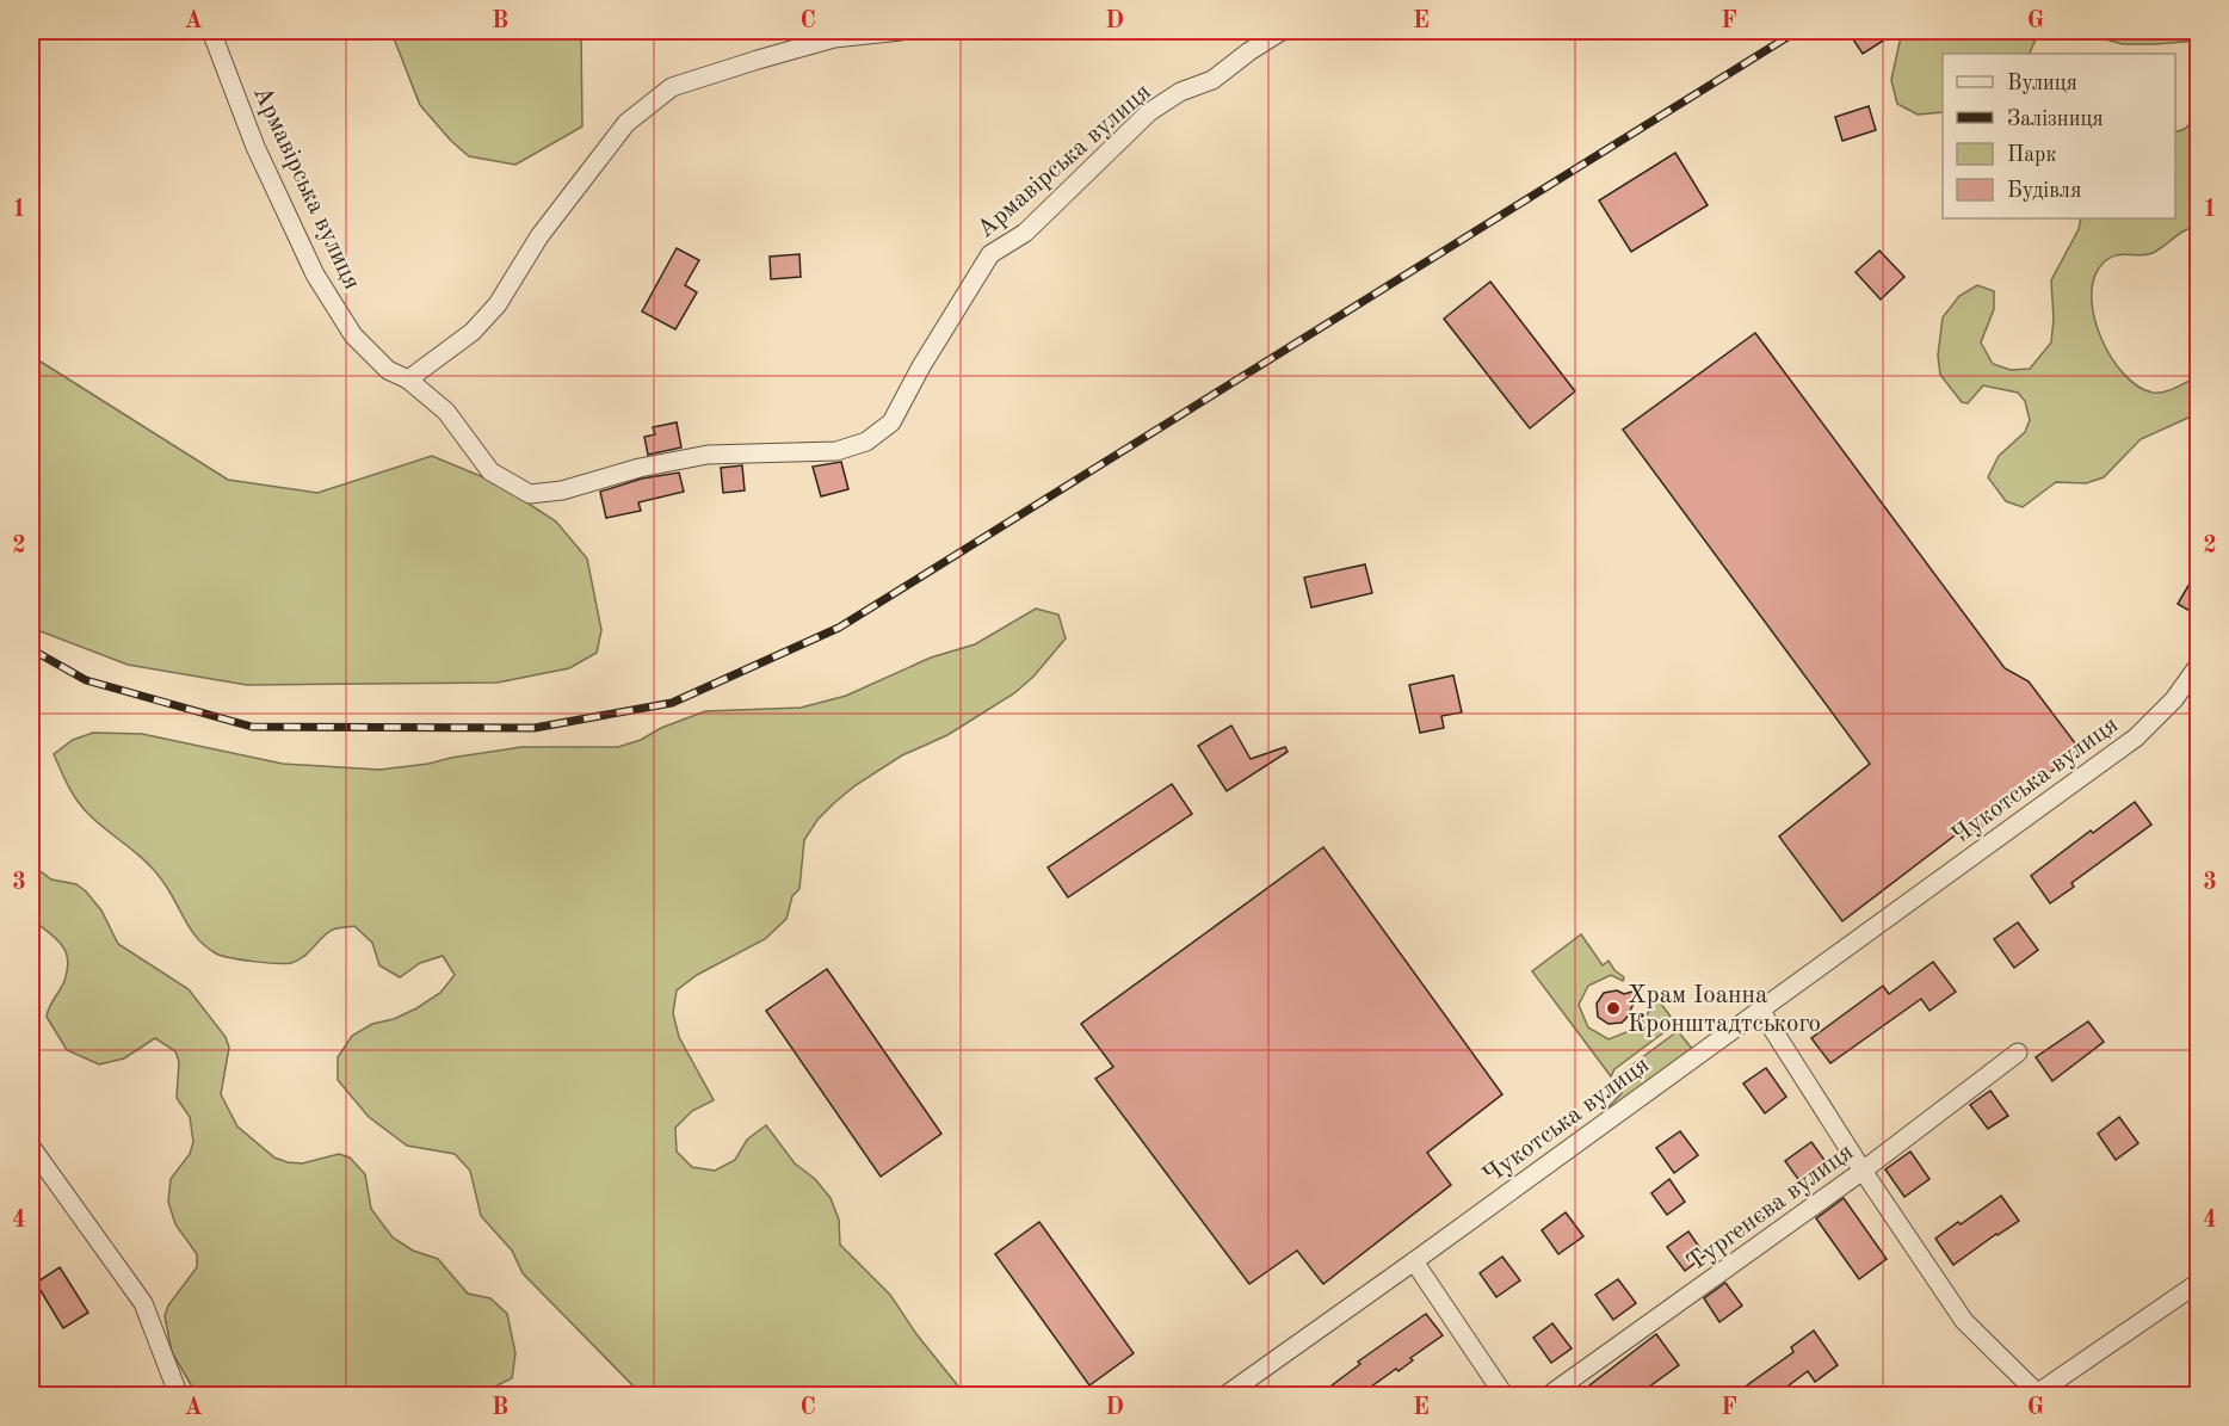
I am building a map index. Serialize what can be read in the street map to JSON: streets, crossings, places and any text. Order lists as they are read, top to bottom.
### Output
{
  "streets": {
    "street": ["Армавірська вулиця", "Чукотська вулиця", "Тургенєва вулиця"]
  },
  "places": ["Храм Іоанна Кронштадтського"],
  "legend": [
    "Вулиця",
    "Залізниця",
    "Парк",
    "Будівля"
  ],
  "grid": {
    "columns": [
      "A",
      "B",
      "C",
      "D",
      "E",
      "F",
      "G"
    ],
    "rows": [
      "1",
      "2",
      "3",
      "4"
    ]
  }
}
